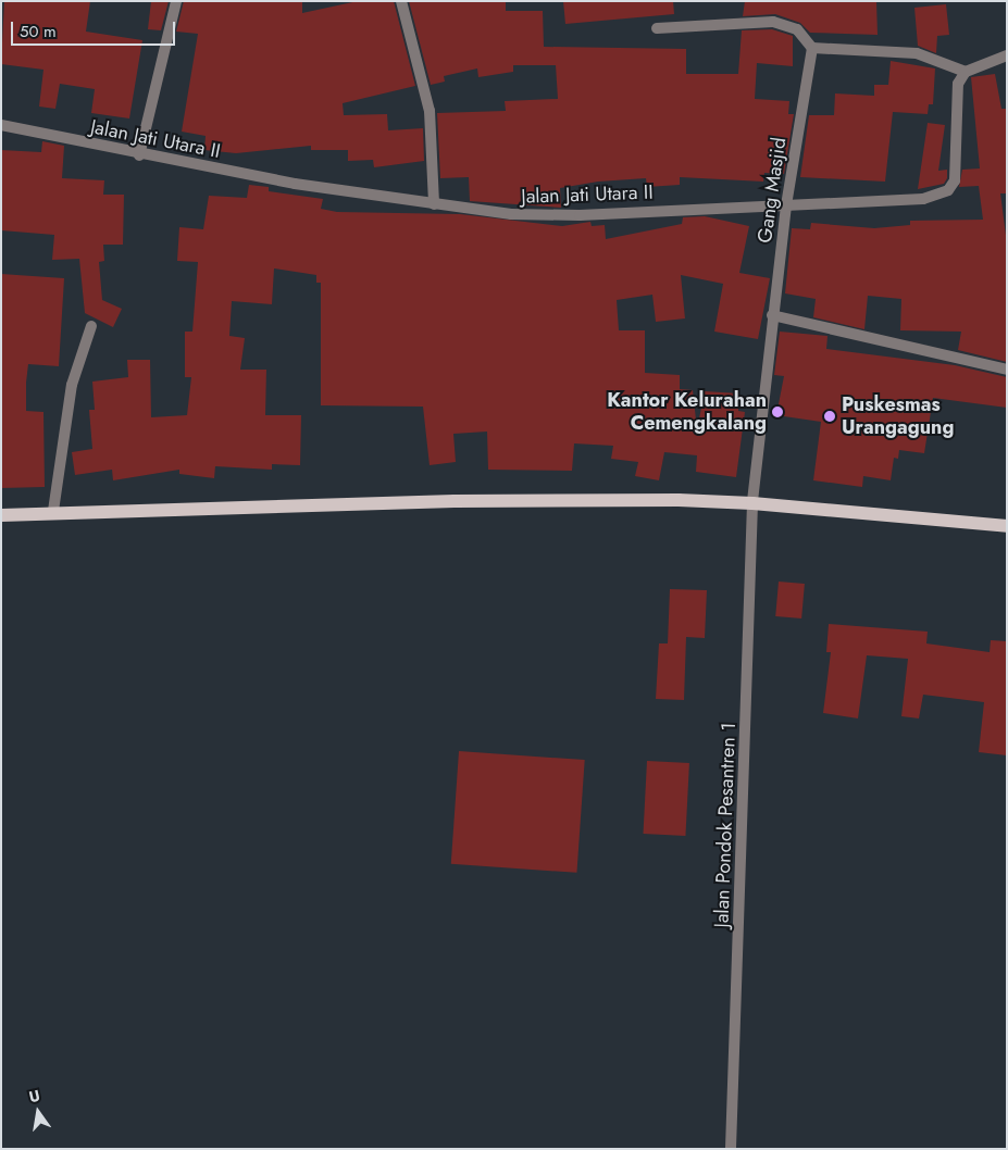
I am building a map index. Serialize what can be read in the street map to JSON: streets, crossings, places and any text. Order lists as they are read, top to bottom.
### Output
{
  "streets": {
    "street": ["Jalan Jati Utara II", "Gang Masjid", "Jalan Pondok Pesantren 1"]
  },
  "crossings": [
    ["Jalan Jati Utara II", "Gang Masjid"],
    ["Gang Masjid", "Jalan Pondok Pesantren 1"]
  ],
  "places": ["Kantor Kelurahan Cemengkalang", "Puskesmas Urangagung"],
  "scale_bar": "50 m",
  "north": "top"
}
